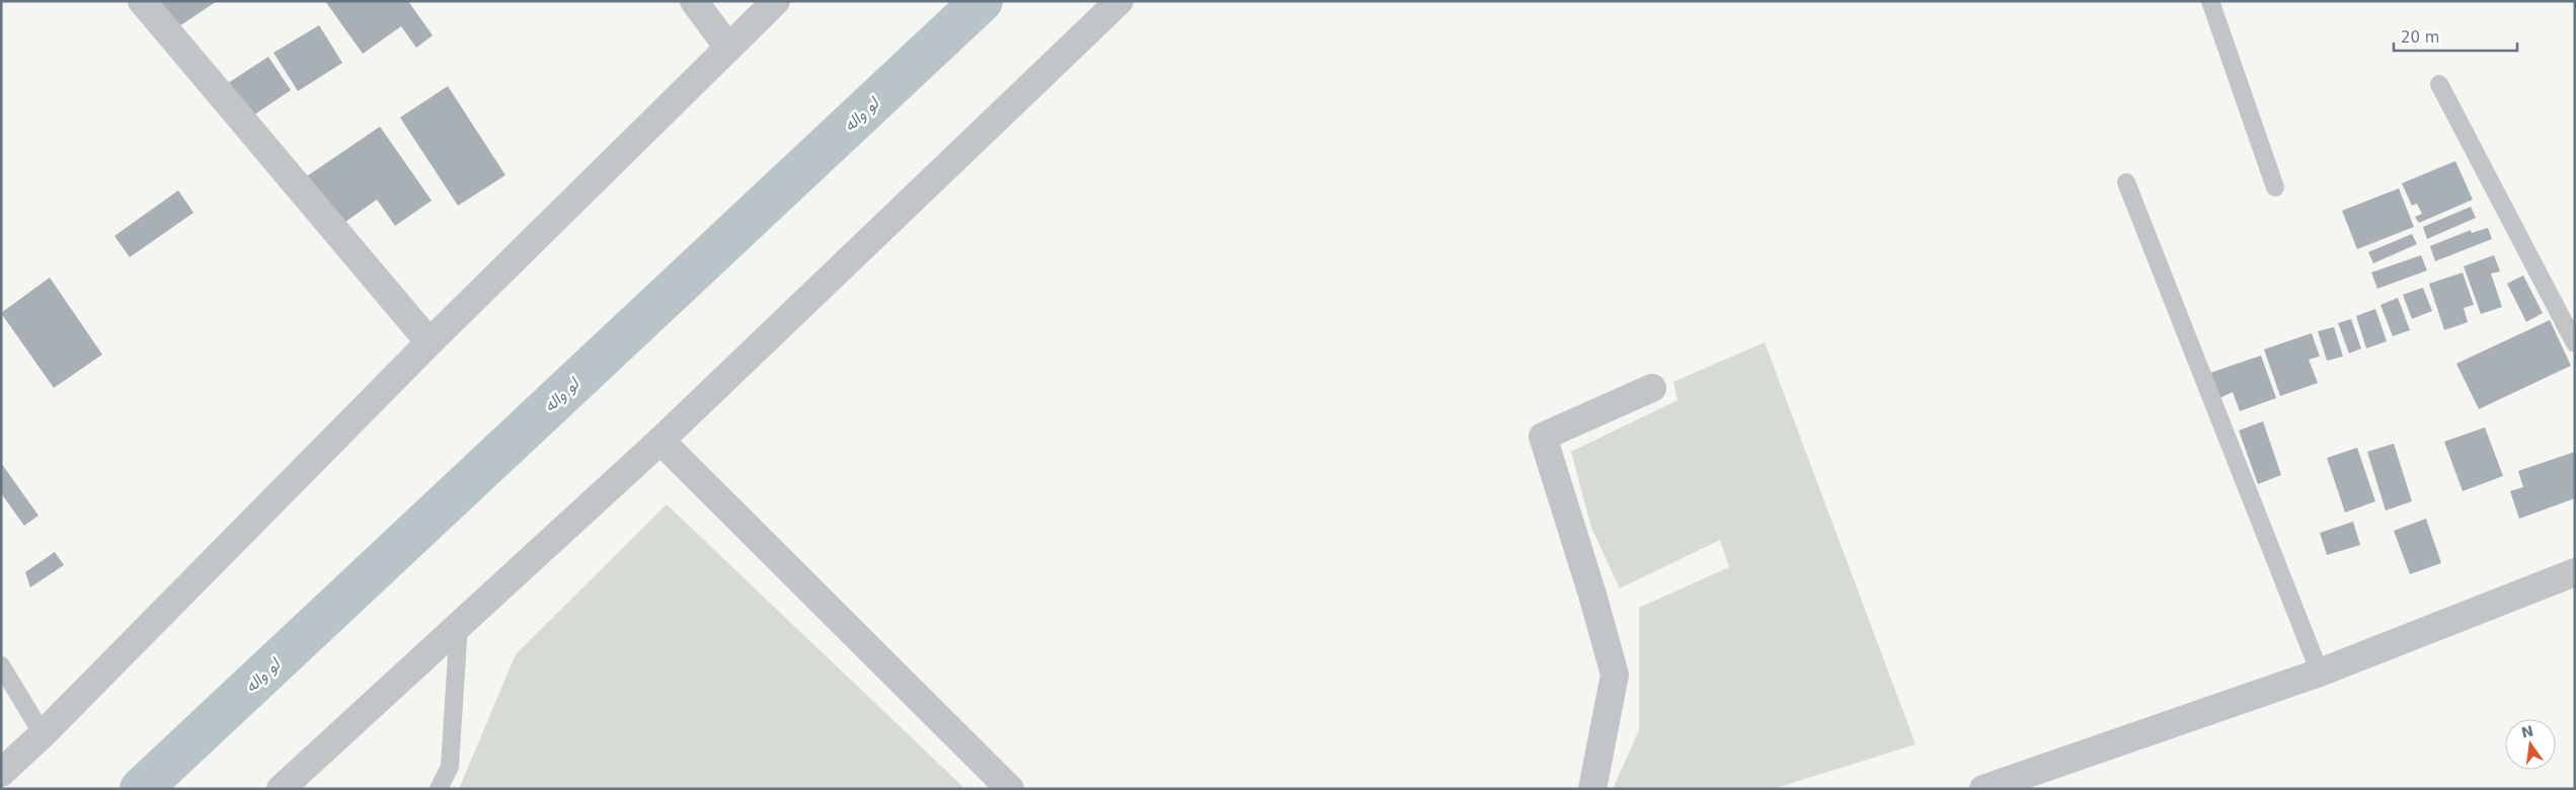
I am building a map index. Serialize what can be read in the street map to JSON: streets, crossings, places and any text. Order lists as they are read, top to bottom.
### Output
{
  "water": ["لو واله"],
  "scale_bar": "20 m",
  "north": "top"
}
